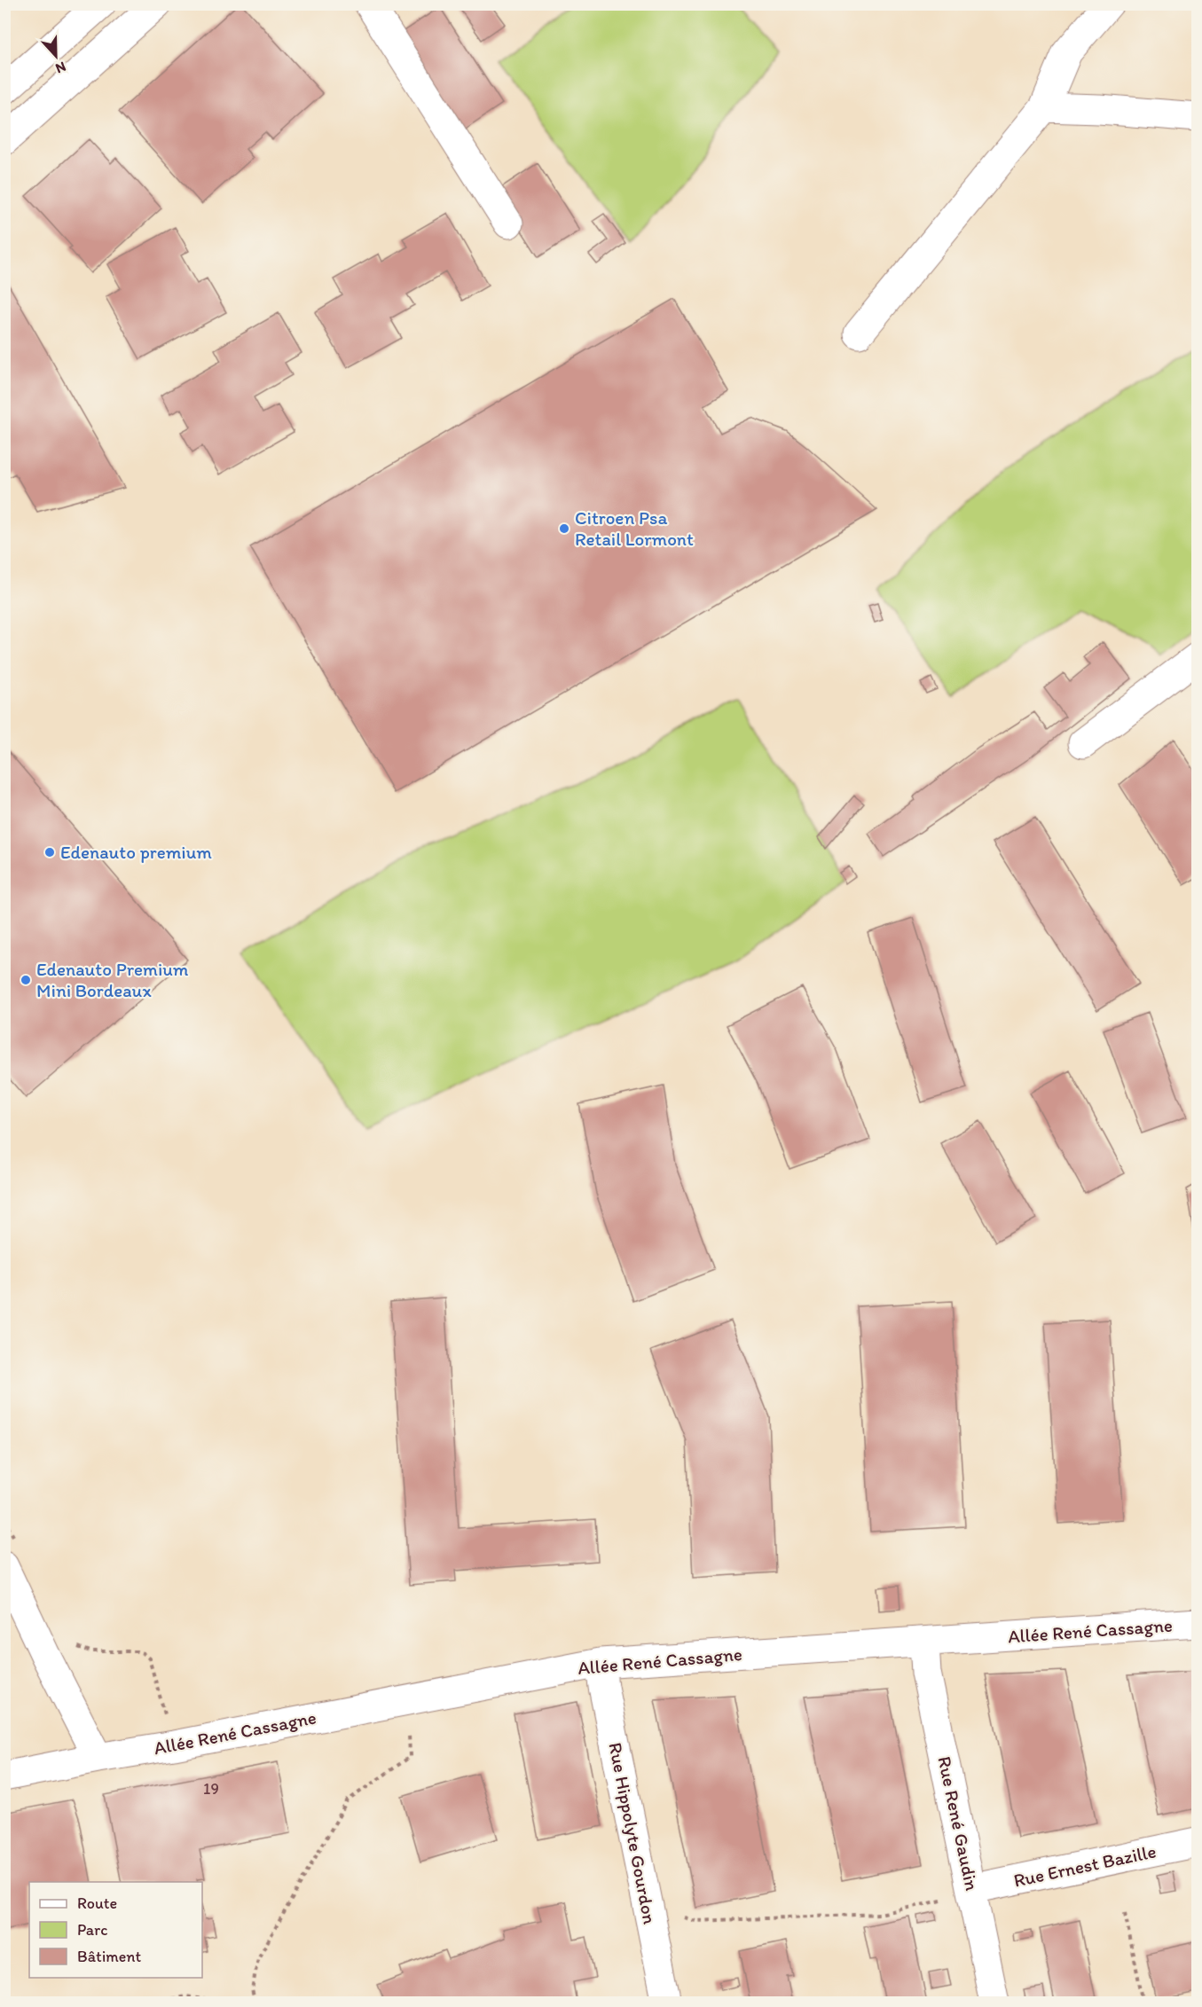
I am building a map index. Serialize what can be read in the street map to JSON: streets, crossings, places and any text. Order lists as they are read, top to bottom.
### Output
{
  "streets": {
    "street": [
      "Allée René Cassagne",
      "Rue René Gaudin",
      "Rue Hippolyte Gourdon",
      "Rue Ernest Bazille"
    ]
  },
  "crossings": [
    ["Allée René Cassagne", "Rue René Gaudin"],
    ["Allée René Cassagne", "Rue Hippolyte Gourdon"],
    ["Rue René Gaudin", "Rue Ernest Bazille"]
  ],
  "places": ["Citroen Psa Retail Lormont", "Edenauto premium", "Edenauto Premium Mini Bordeaux"],
  "house_numbers": ["19"],
  "legend": ["Route", "Parc", "Bâtiment"],
  "north": "bottom"
}
